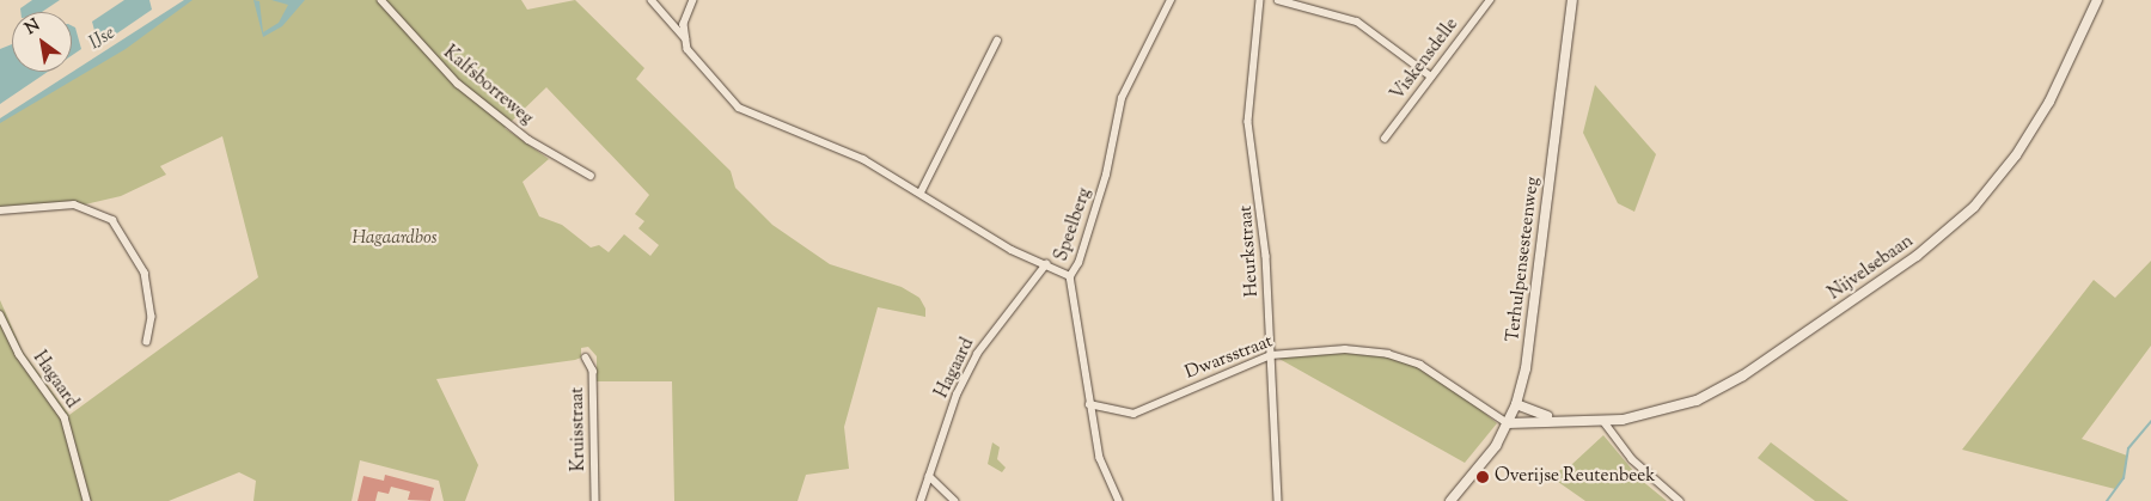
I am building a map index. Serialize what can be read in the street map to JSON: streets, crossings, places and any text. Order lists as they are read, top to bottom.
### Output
{
  "streets": {
    "main road": ["Terhulpensesteenweg", "Nijvelsebaan"],
    "street": [
      "Viskensdelle",
      "Kalfsborreweg",
      "Speelberg",
      "Heurkstraat",
      "Dwarsstraat",
      "Hagaard",
      "Kruisstraat"
    ]
  },
  "crossings": [
    ["Speelberg", "Dwarsstraat"],
    ["Heurkstraat", "Dwarsstraat"],
    ["Terhulpensesteenweg", "Nijvelsebaan"],
    ["Terhulpensesteenweg", "Dwarsstraat"],
    ["Nijvelsebaan", "Dwarsstraat"]
  ],
  "water": ["IJse"],
  "parks": ["Hagaardbos"],
  "places": ["Overijse Reutenbeek"],
  "north": "top left"
}
